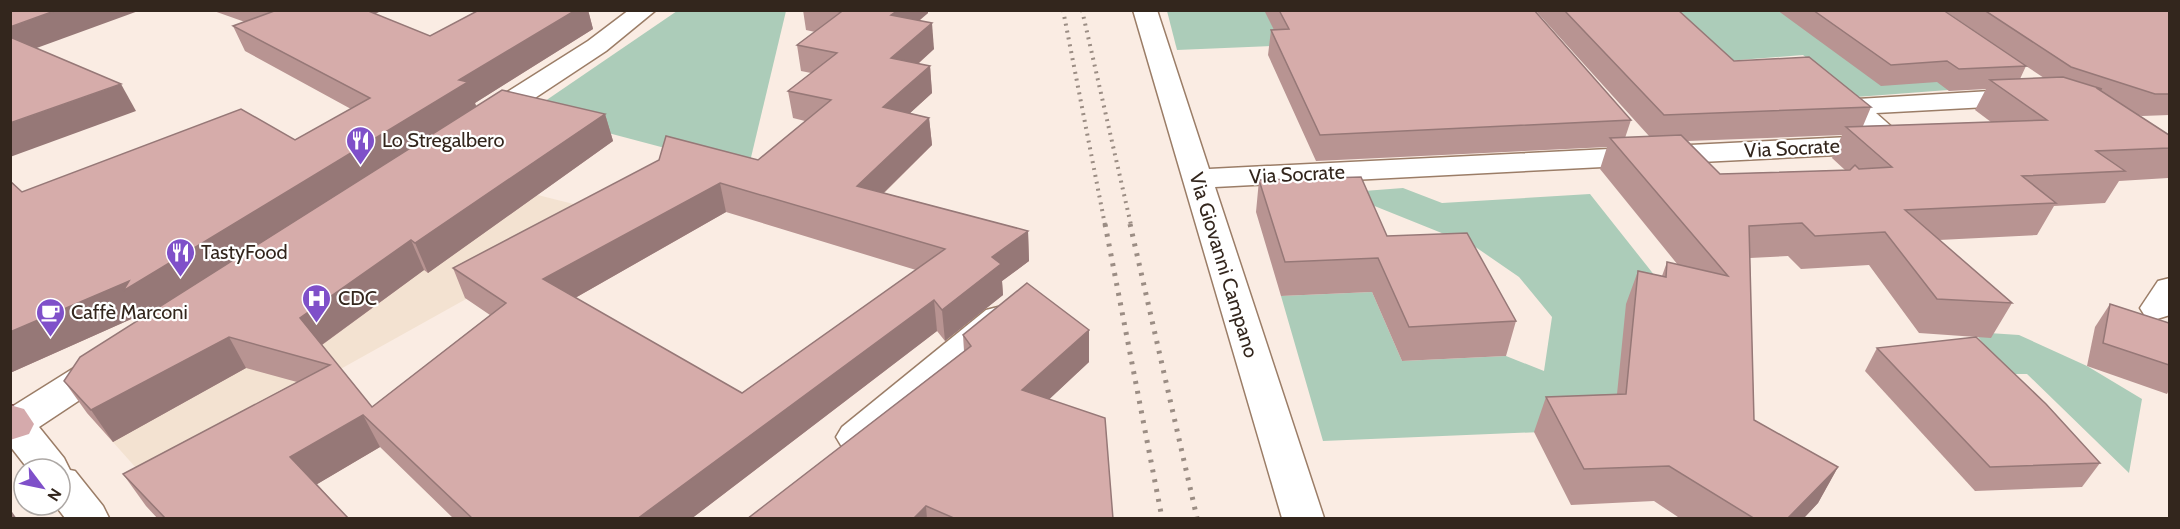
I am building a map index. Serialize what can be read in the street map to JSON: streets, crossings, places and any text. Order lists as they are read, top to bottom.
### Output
{
  "streets": {
    "street": ["Via Socrate", "Via Giovanni Campano"]
  },
  "crossings": [
    ["Via Socrate", "Via Giovanni Campano"]
  ],
  "places": {
    "restaurant": ["Lo Stregalbero", "TastyFood"],
    "hospital": ["CDC"],
    "cafe": ["Caffè Marconi"]
  },
  "north": "bottom right"
}
